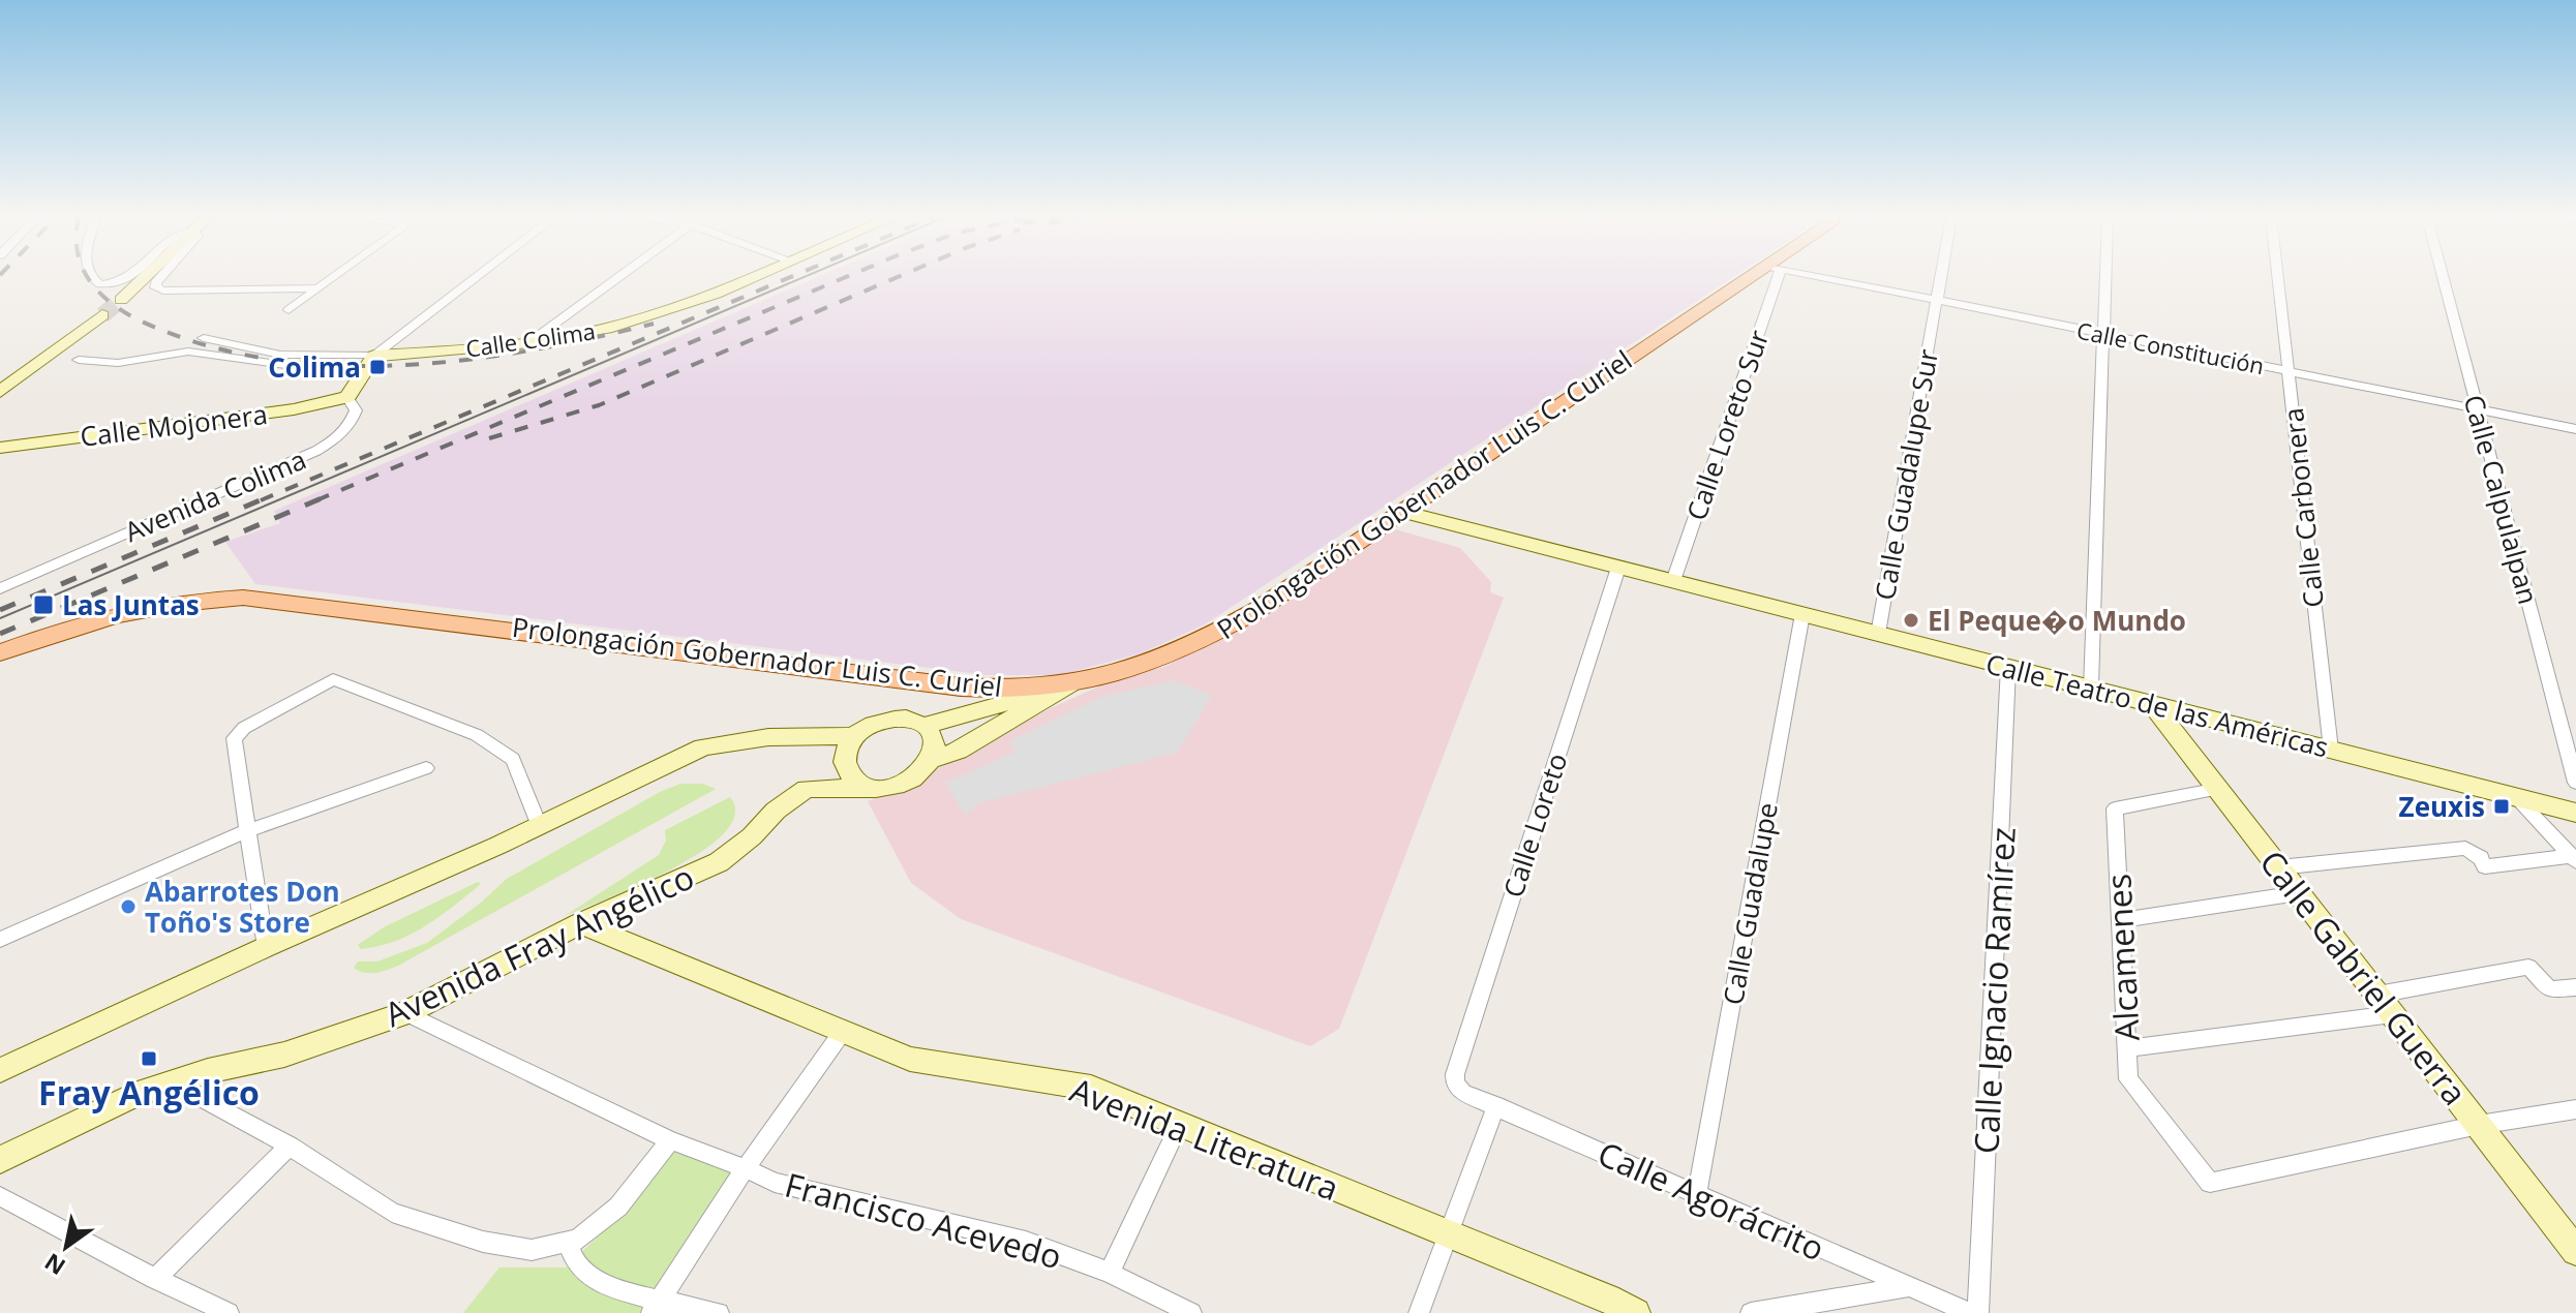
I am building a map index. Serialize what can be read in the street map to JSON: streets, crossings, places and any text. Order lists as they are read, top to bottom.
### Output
{
  "streets": {
    "main road": ["Prolongación Gobernador Luis C. Curiel"],
    "street": [
      "Calle Colima",
      "Calle Constitución",
      "Calle Mojonera",
      "Calle Loreto Sur",
      "Calle Guadalupe Sur",
      "Avenida Colima",
      "Calle Calpulalpan",
      "Calle Carbonera",
      "Calle Teatro de las Américas",
      "Calle Loreto",
      "Calle Guadalupe",
      "Avenida Fray Angélico",
      "Alcamenes",
      "Calle Gabriel Guerra",
      "Calle Ignacio Ramírez",
      "Avenida Literatura",
      "Calle Agorácrito",
      "Francisco Acevedo"
    ]
  },
  "crossings": [
    ["Calle Colima", "Avenida Colima"],
    ["Calle Constitución", "Calle Guadalupe Sur"],
    ["Calle Constitución", "Calle Calpulalpan"],
    ["Calle Constitución", "Calle Carbonera"],
    ["Calle Mojonera", "Avenida Colima"],
    ["Calle Loreto Sur", "Calle Teatro de las Américas"],
    ["Calle Guadalupe Sur", "Calle Teatro de las Américas"],
    ["Prolongación Gobernador Luis C. Curiel", "Calle Teatro de las Américas"],
    ["Calle Carbonera", "Calle Teatro de las Américas"],
    ["Calle Teatro de las Américas", "Calle Loreto"],
    ["Calle Teatro de las Américas", "Calle Guadalupe"],
    ["Calle Teatro de las Américas", "Calle Gabriel Guerra"],
    ["Calle Teatro de las Américas", "Calle Ignacio Ramírez"],
    ["Calle Loreto", "Calle Agorácrito"],
    ["Calle Guadalupe", "Calle Agorácrito"],
    ["Avenida Fray Angélico", "Avenida Literatura"],
    ["Avenida Fray Angélico", "Francisco Acevedo"],
    ["Alcamenes", "Calle Gabriel Guerra"]
  ],
  "places": {
    "transit": [
      "Colima",
      "Las Juntas",
      "Zeuxis",
      "Fray Angélico"
    ],
    "other": ["El Peque�o Mundo", "Abarrotes Don Toño's Store"]
  },
  "north": "bottom left"
}
